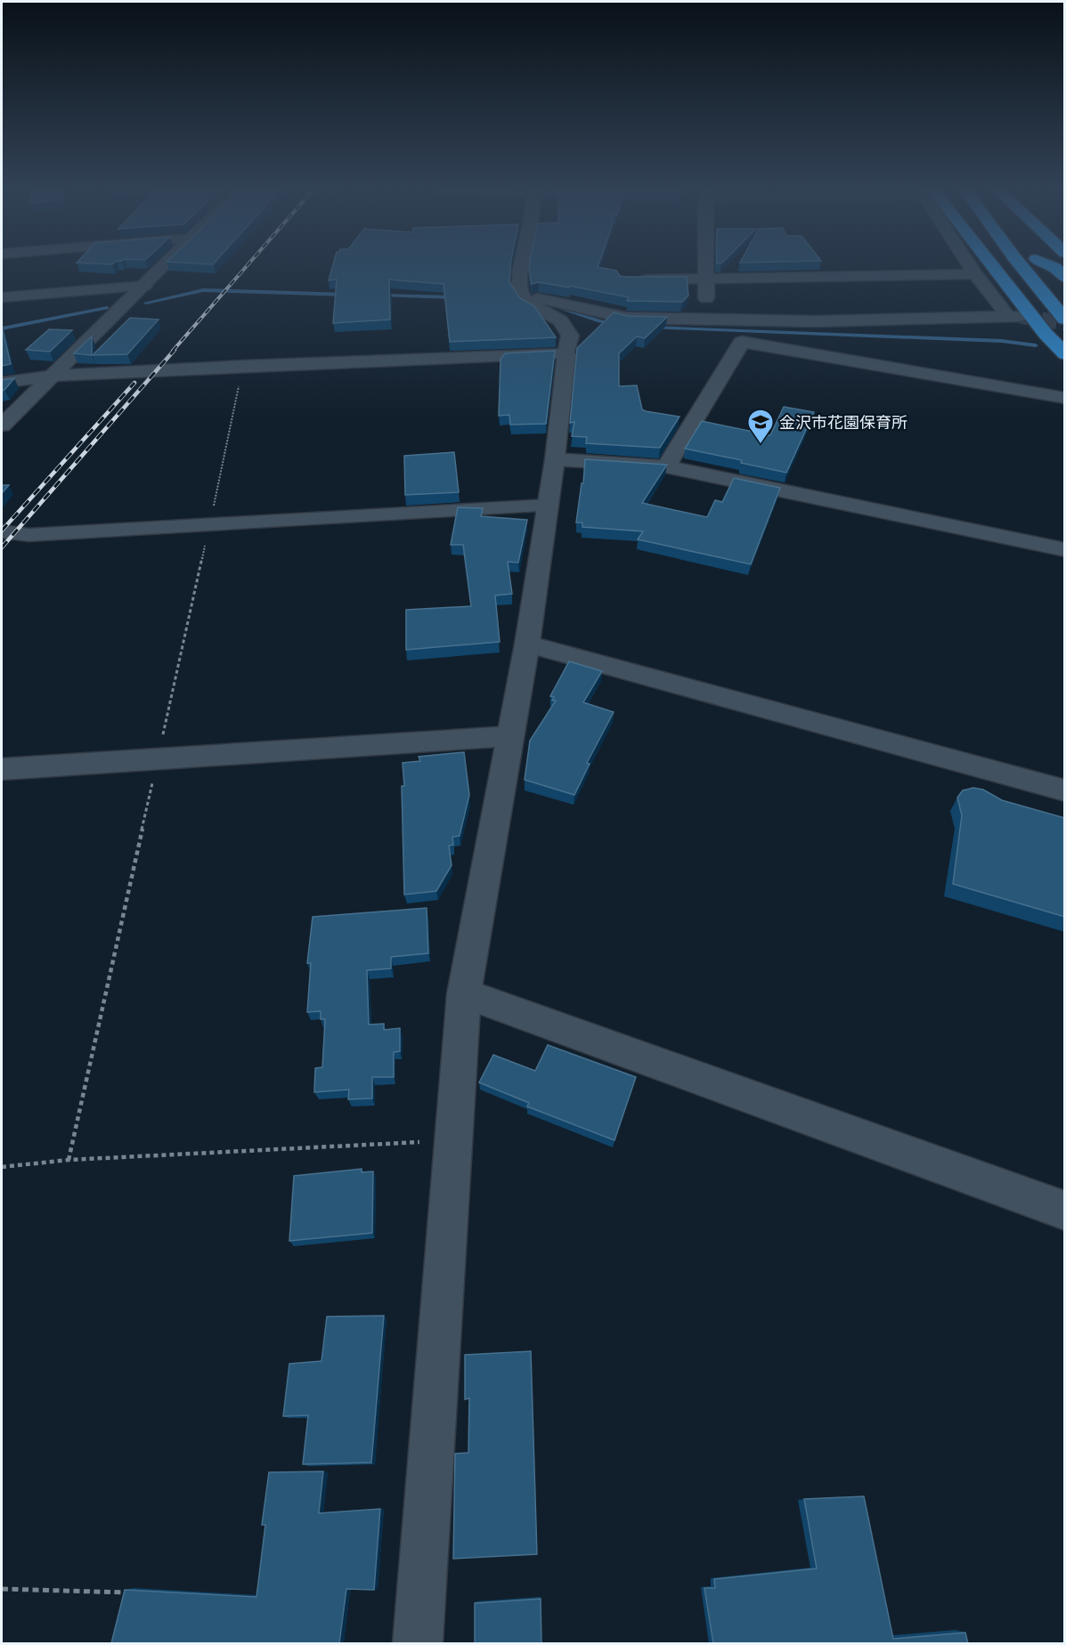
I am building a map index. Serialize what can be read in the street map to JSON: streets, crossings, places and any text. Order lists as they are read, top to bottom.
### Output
{
  "places": {
    "school or university": ["金沢市花園保育所"]
  }
}
